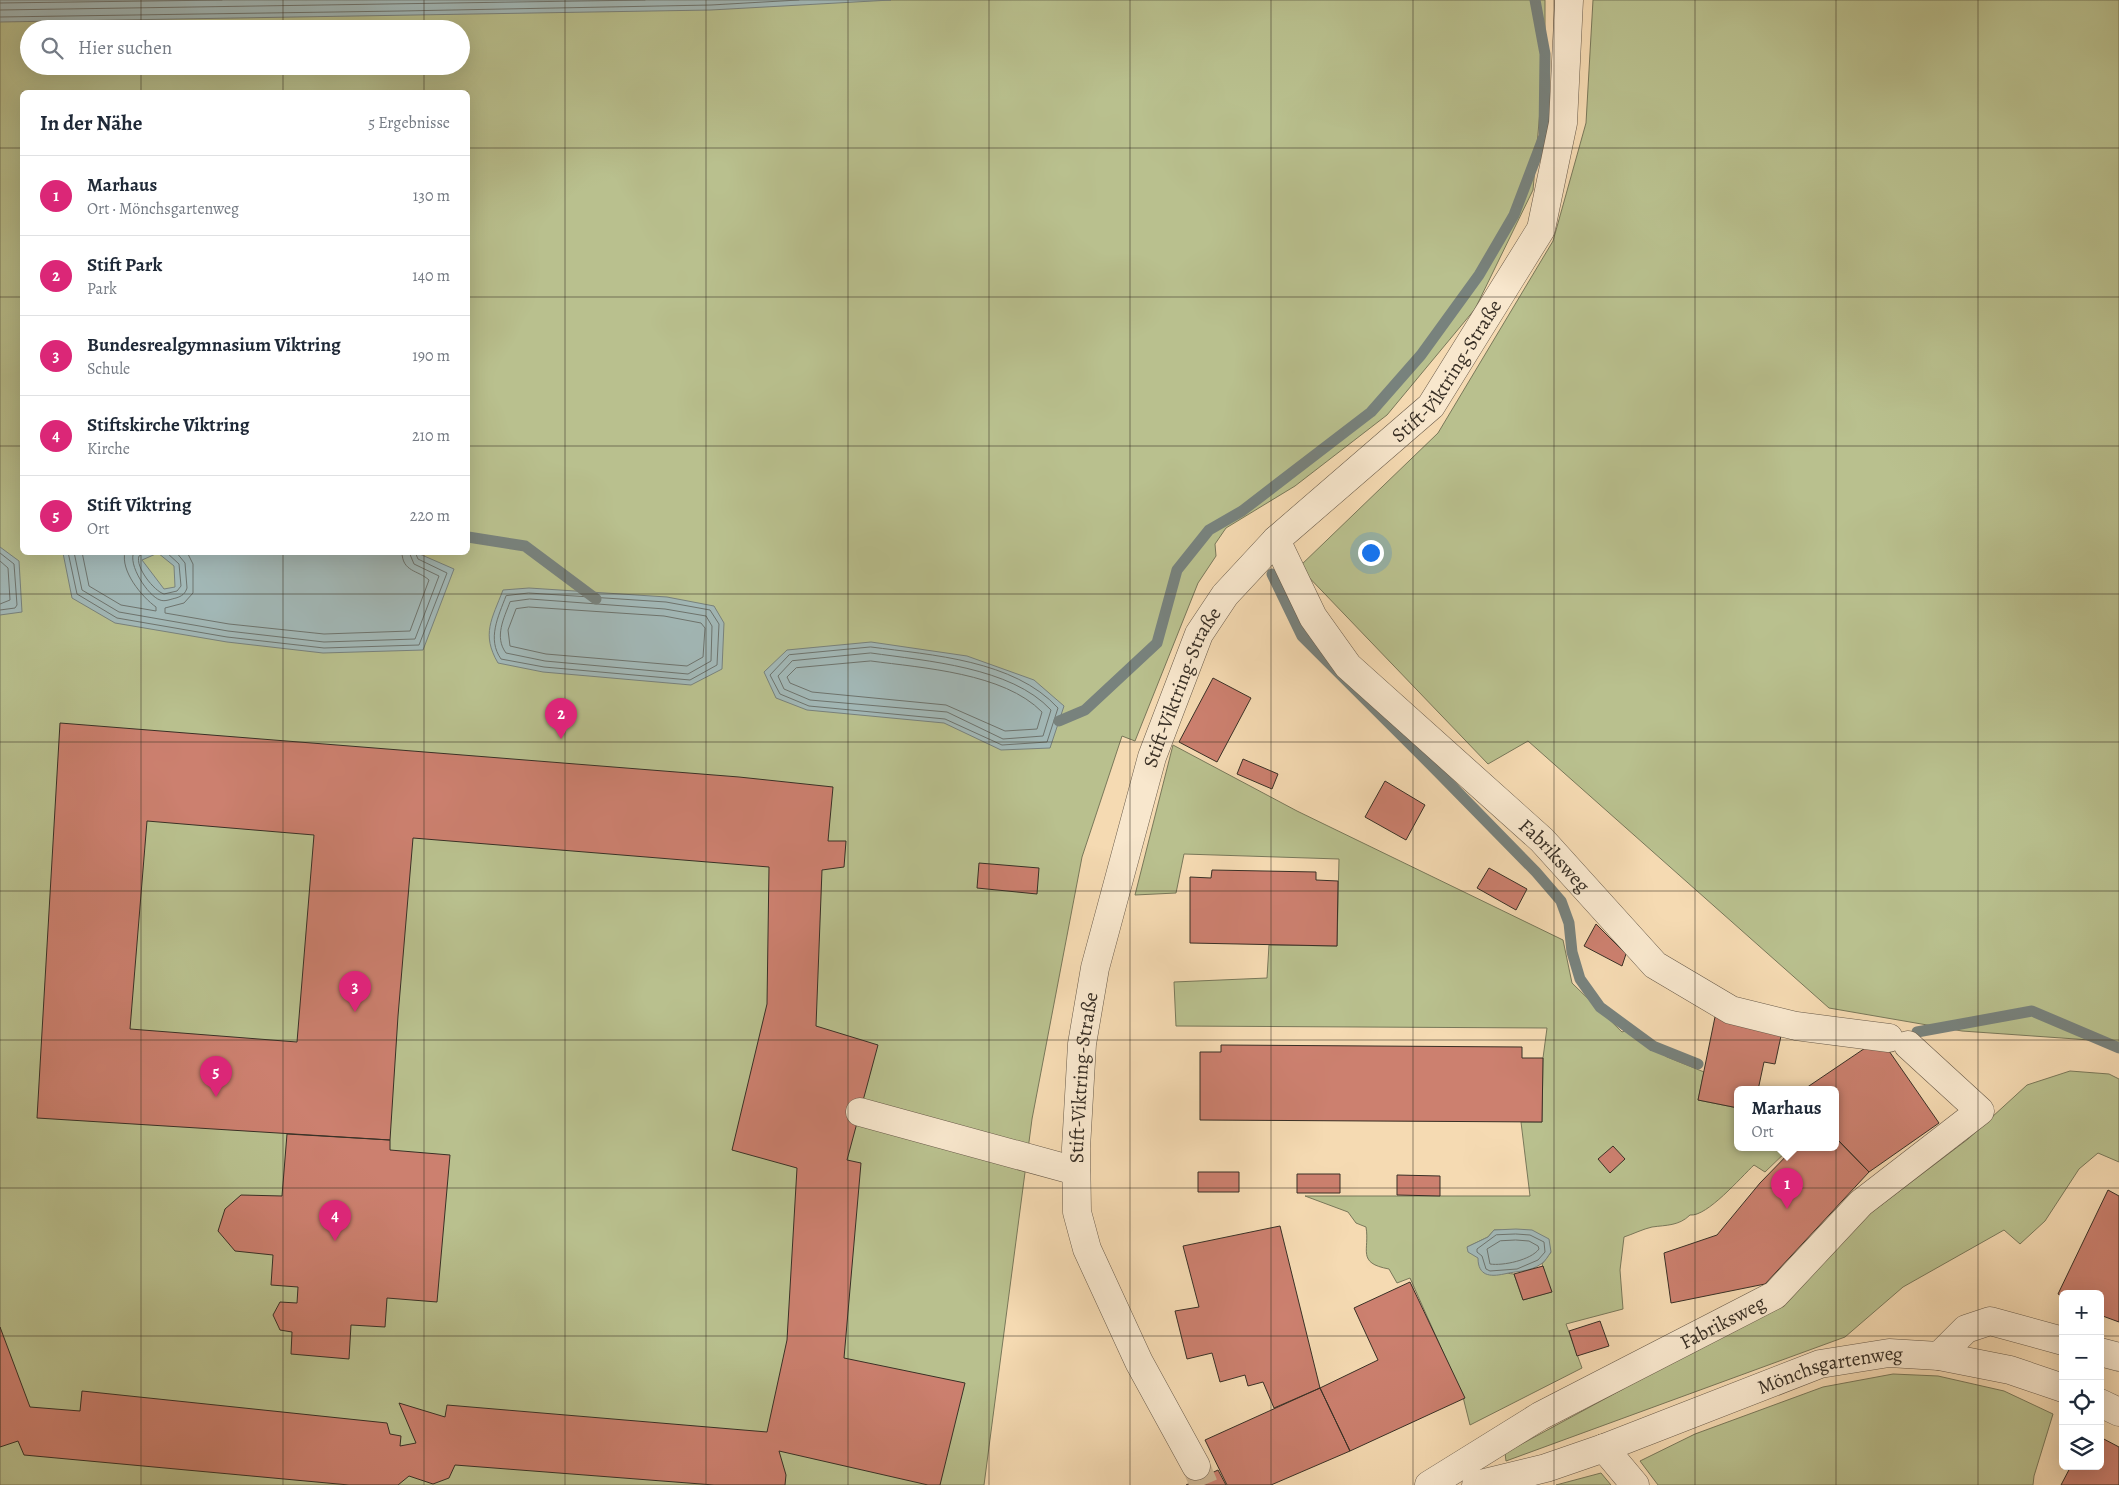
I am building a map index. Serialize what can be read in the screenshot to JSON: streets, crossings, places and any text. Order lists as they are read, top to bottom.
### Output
{
  "streets": {
    "street": ["Stift-Viktring-Straße", "Fabriksweg", "Mönchsgartenweg"]
  },
  "crossings": [
    ["Stift-Viktring-Straße", "Fabriksweg"]
  ],
  "page": {
    "search": "Hier suchen",
    "heading": ["In der Nähe", "5 Ergebnisse"],
    "list": [
      {
        "mark": "1",
        "name": "Marhaus",
        "note": "Ort · Mönchsgartenweg",
        "value": "130 m"
      },
      {
        "mark": "2",
        "name": "Stift Park",
        "note": "Park",
        "value": "140 m"
      },
      {
        "mark": "3",
        "name": "Bundesrealgymnasium Viktring",
        "note": "Schule",
        "value": "190 m"
      },
      {
        "mark": "4",
        "name": "Stiftskirche Viktring",
        "note": "Kirche",
        "value": "210 m"
      },
      {
        "mark": "5",
        "name": "Stift Viktring",
        "note": "Ort",
        "value": "220 m"
      }
    ],
    "pins": [
      "2",
      "3",
      "5",
      "1",
      "4"
    ],
    "popup": ["Marhaus", "Ort"],
    "map_buttons": ["+", "−"]
  }
}
